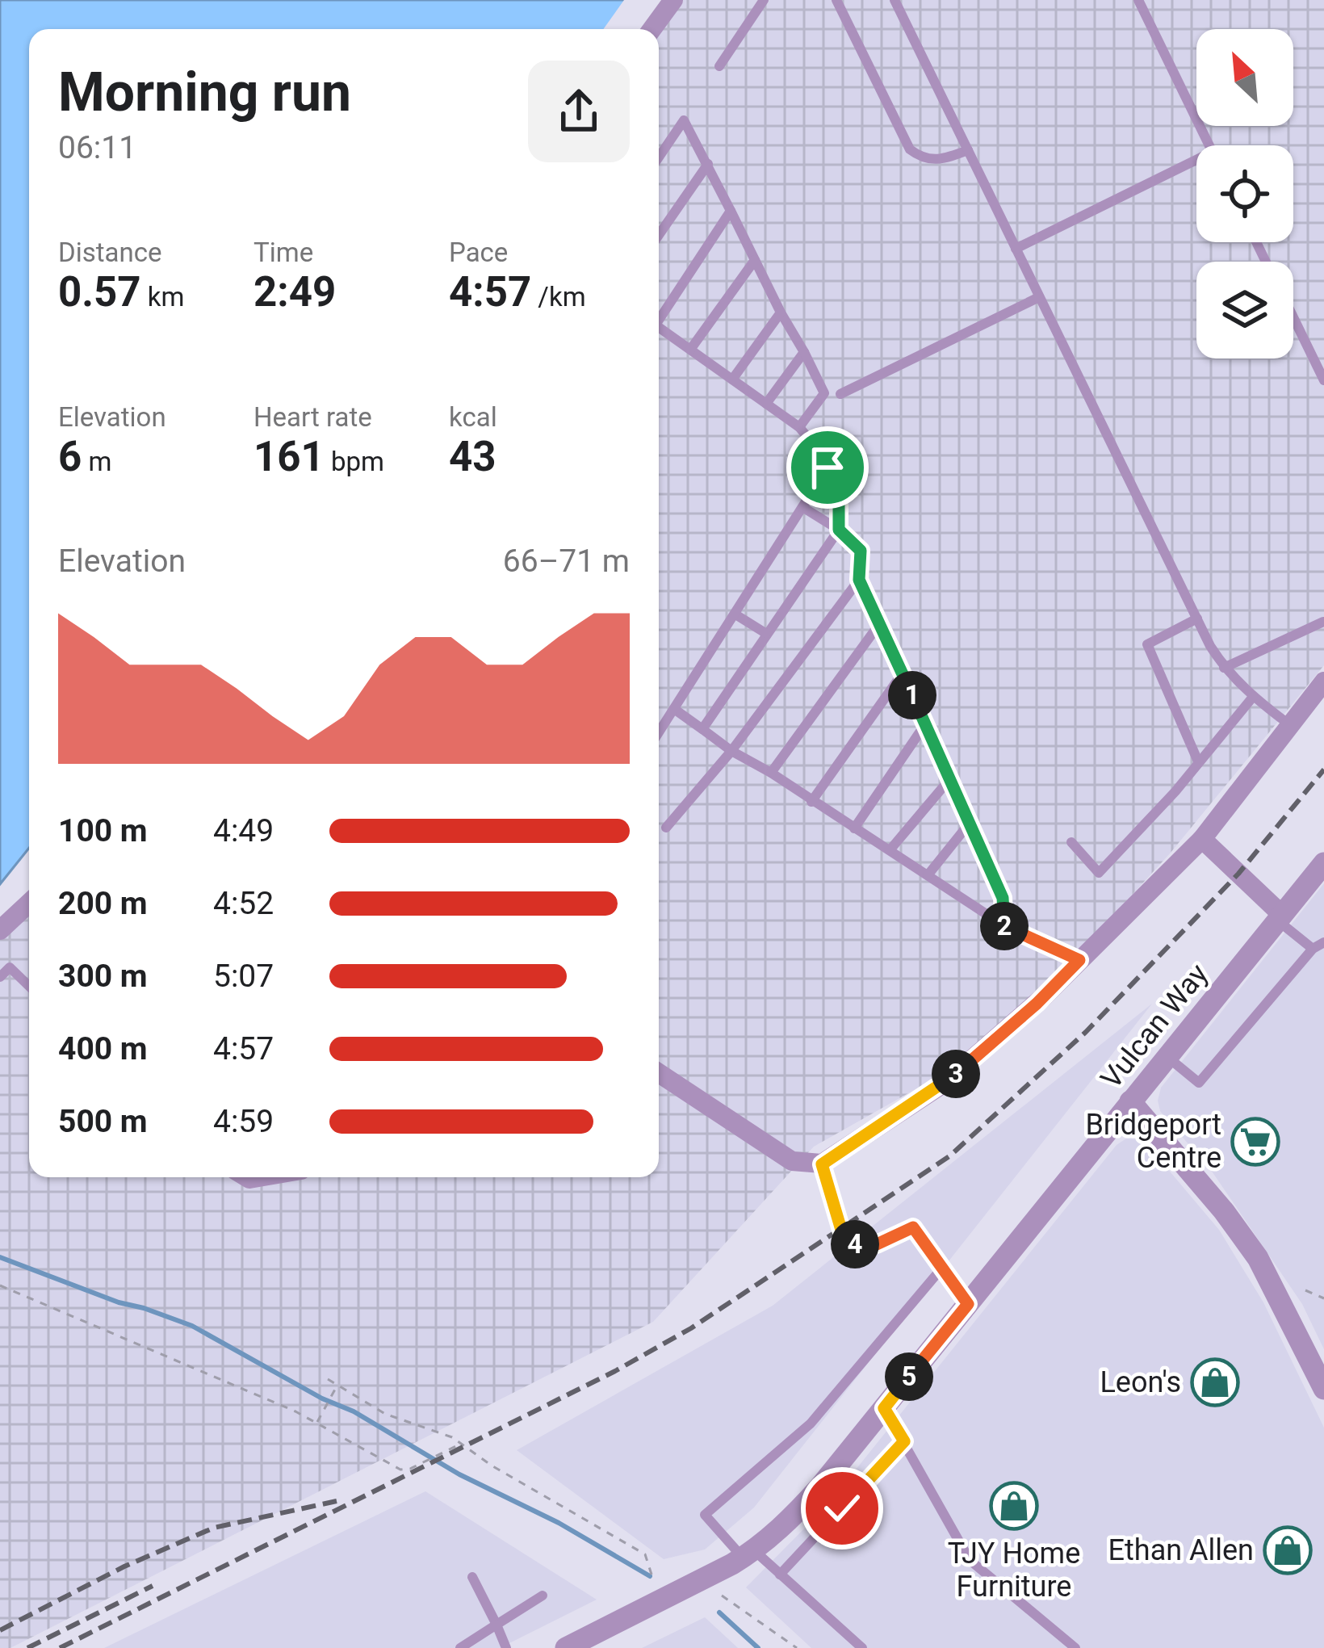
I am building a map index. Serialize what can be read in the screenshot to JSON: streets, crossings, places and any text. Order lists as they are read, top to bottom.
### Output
{
  "streets": {
    "street": ["Vulcan Way"]
  },
  "places": {
    "supermarket": ["Bridgeport Centre"],
    "shop": ["Leon's", "TJY Home Furniture", "Ethan Allen"]
  },
  "north": "top left",
  "page": {
    "heading": ["Morning run", "06:11"],
    "stats": [
      ["Distance", "0.57 km"],
      ["Time", "2:49"],
      ["Pace", "4:57 /km"],
      ["Elevation", "6 m"],
      ["Heart rate", "161 bpm"],
      ["kcal", "43"]
    ],
    "chart": ["Elevation", "66–71 m"],
    "pins": [
      "1",
      "2",
      "3",
      "4",
      "5"
    ],
    "list": [
      {
        "name": "100 m",
        "note": "4:49"
      },
      {
        "name": "200 m",
        "note": "4:52"
      },
      {
        "name": "300 m",
        "note": "5:07"
      },
      {
        "name": "400 m",
        "note": "4:57"
      },
      {
        "name": "500 m",
        "note": "4:59"
      }
    ]
  }
}
